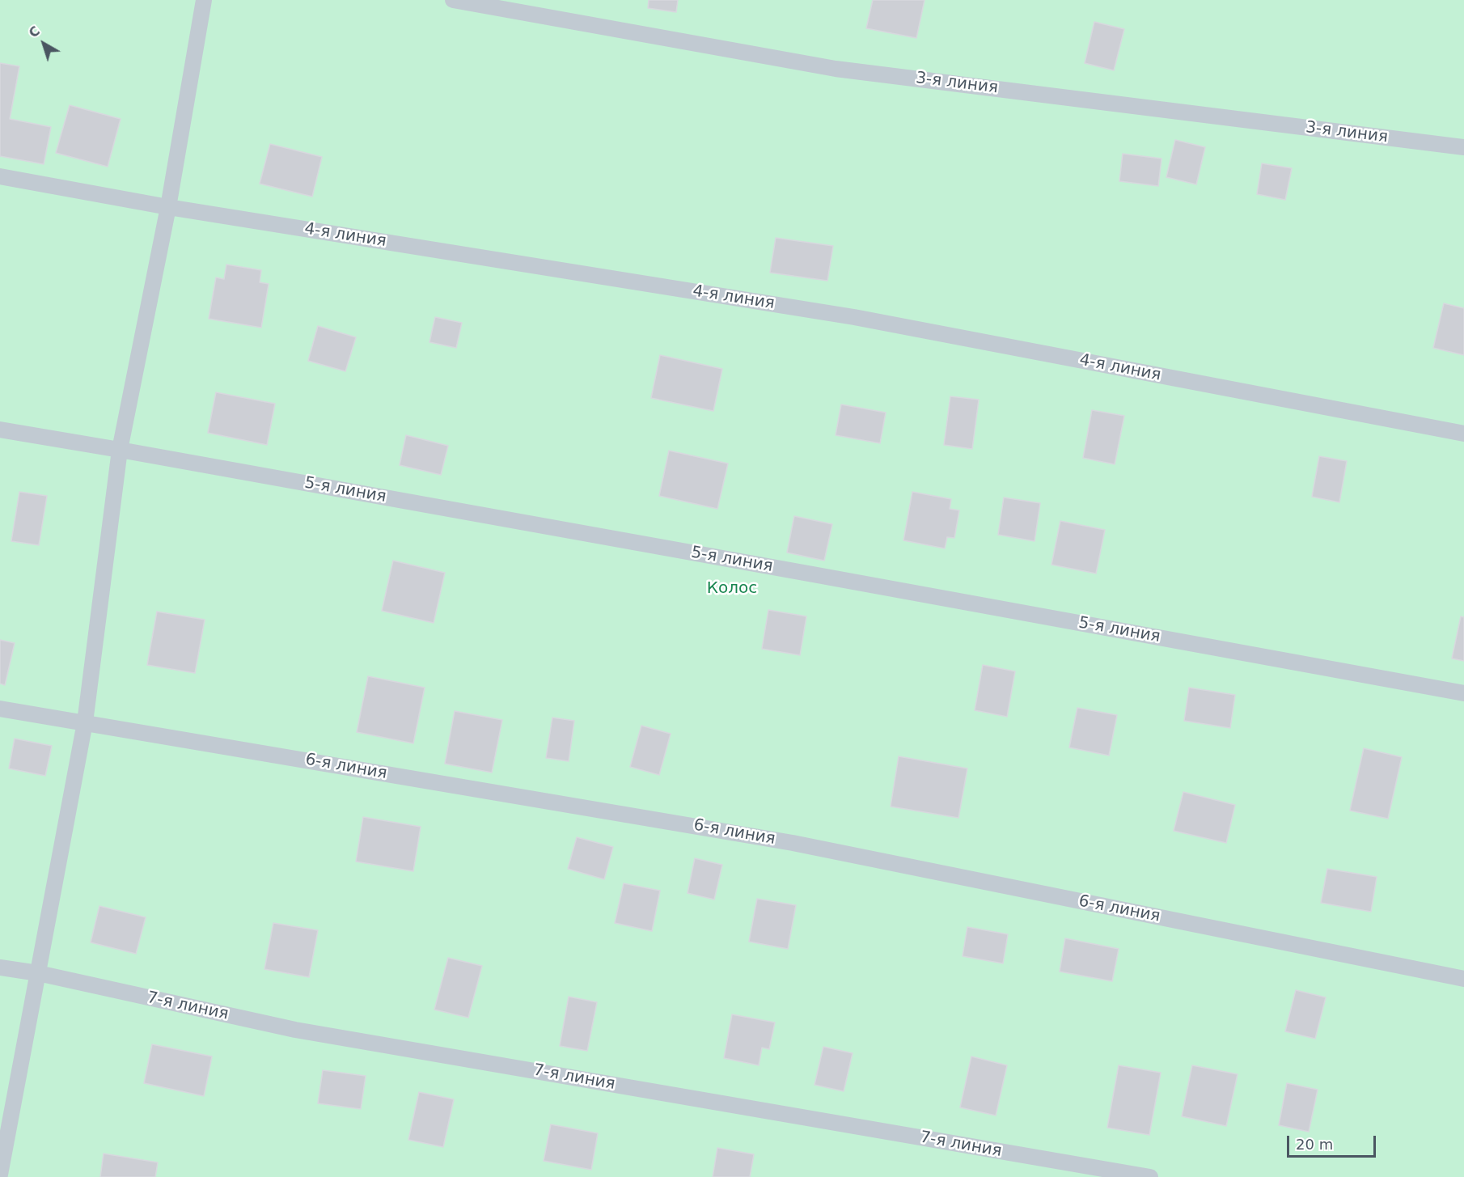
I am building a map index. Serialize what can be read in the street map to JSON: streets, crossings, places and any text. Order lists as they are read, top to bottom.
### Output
{
  "streets": {
    "lane": [
      "3-я линия",
      "4-я линия",
      "5-я линия",
      "6-я линия",
      "7-я линия"
    ]
  },
  "parks": ["Колос"],
  "scale_bar": "20 m",
  "north": "top left"
}
